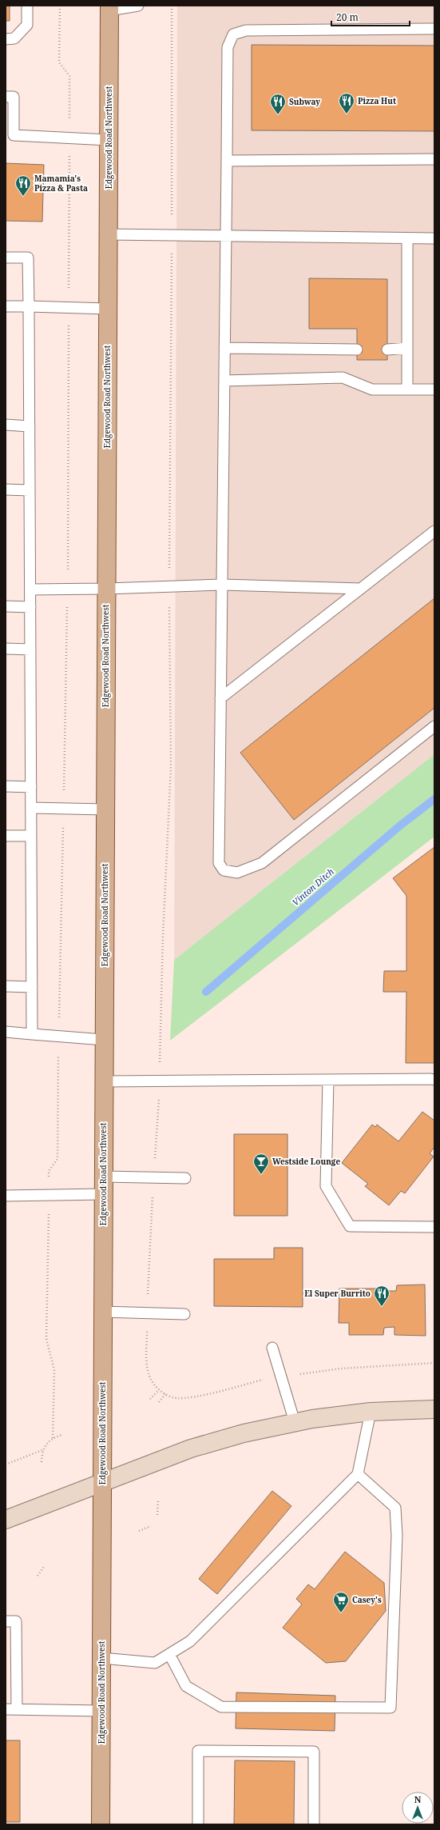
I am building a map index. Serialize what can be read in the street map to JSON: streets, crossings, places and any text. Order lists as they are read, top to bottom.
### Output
{
  "streets": {
    "main road": ["Edgewood Road Northwest"]
  },
  "water": ["Vinton Ditch"],
  "places": {
    "restaurant": [
      "Pizza Hut",
      "Subway",
      "Mamamia's Pizza & Pasta",
      "El Super Burrito"
    ],
    "bar": ["Westside Lounge"],
    "supermarket": ["Casey's"]
  },
  "scale_bar": "20 m",
  "north": "top"
}
